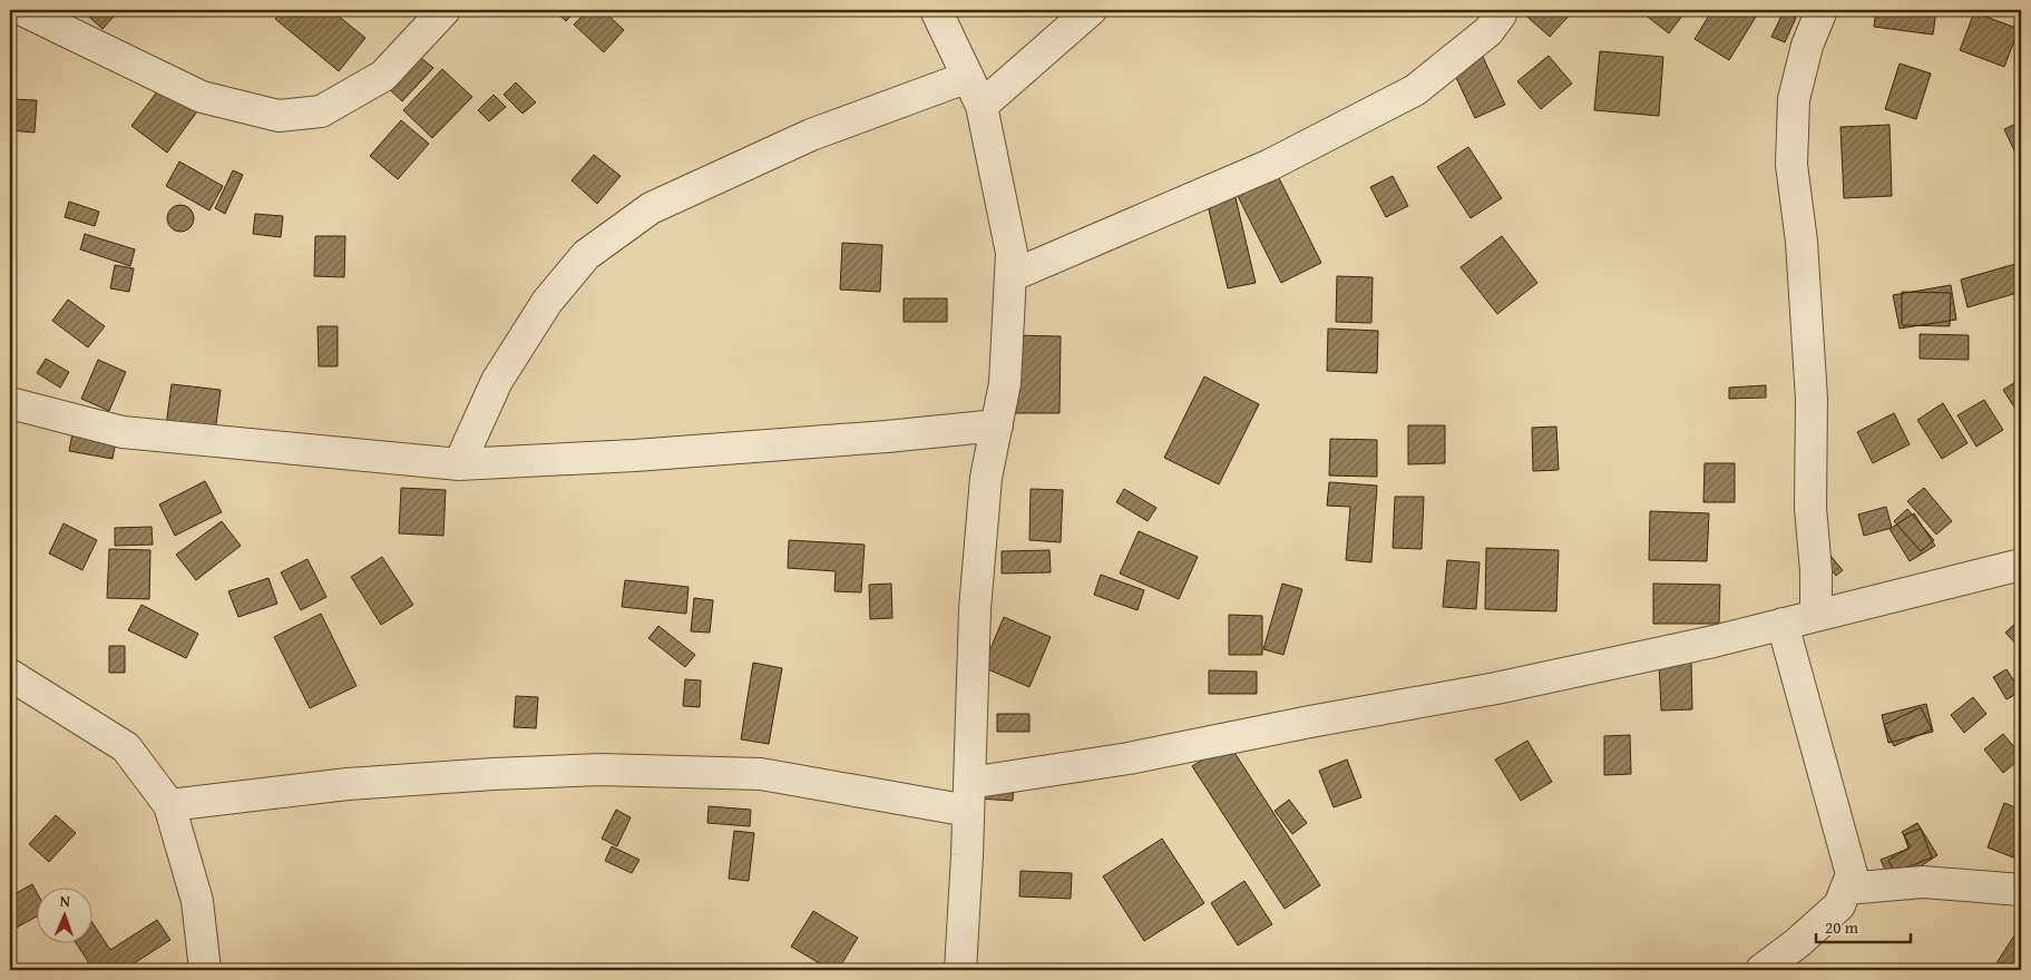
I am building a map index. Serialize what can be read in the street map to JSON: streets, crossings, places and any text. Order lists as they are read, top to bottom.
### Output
{
  "scale_bar": "20 m",
  "north": "top"
}
